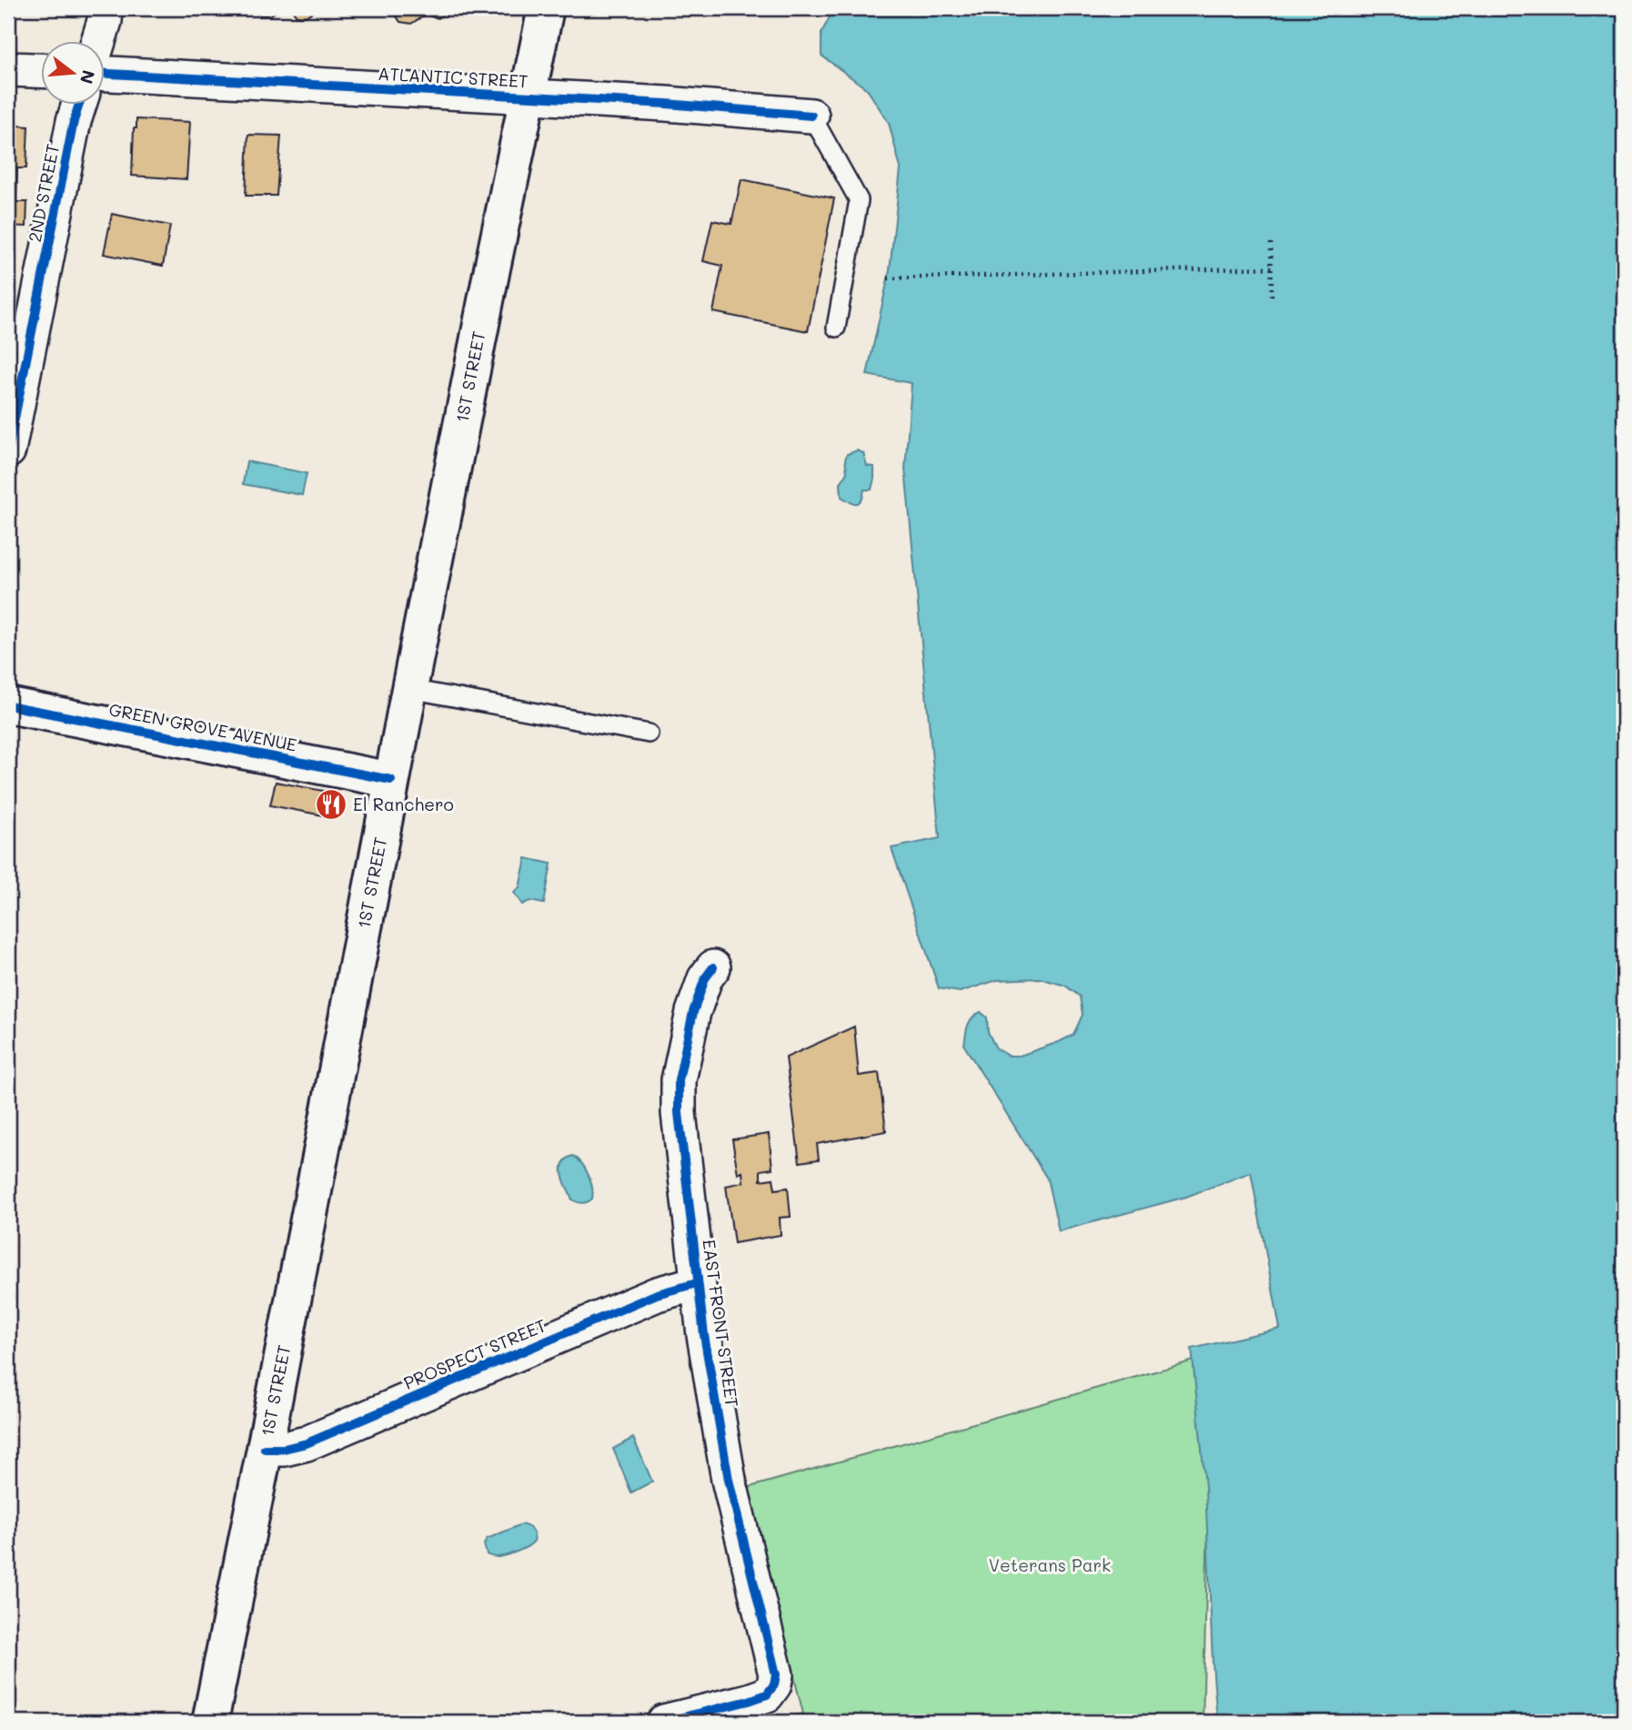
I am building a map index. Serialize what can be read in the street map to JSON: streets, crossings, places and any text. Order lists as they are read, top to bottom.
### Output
{
  "streets": {
    "main road": ["1ST STREET", "GREEN GROVE AVENUE"],
    "street": [
      "ATLANTIC STREET",
      "2ND STREET",
      "EAST FRONT STREET",
      "PROSPECT STREET"
    ]
  },
  "crossings": [
    ["ATLANTIC STREET", "1ST STREET"],
    ["1ST STREET", "GREEN GROVE AVENUE"],
    ["1ST STREET", "PROSPECT STREET"],
    ["EAST FRONT STREET", "PROSPECT STREET"]
  ],
  "parks": ["Veterans Park"],
  "places": {
    "restaurant": ["El Ranchero"]
  },
  "north": "right"
}
